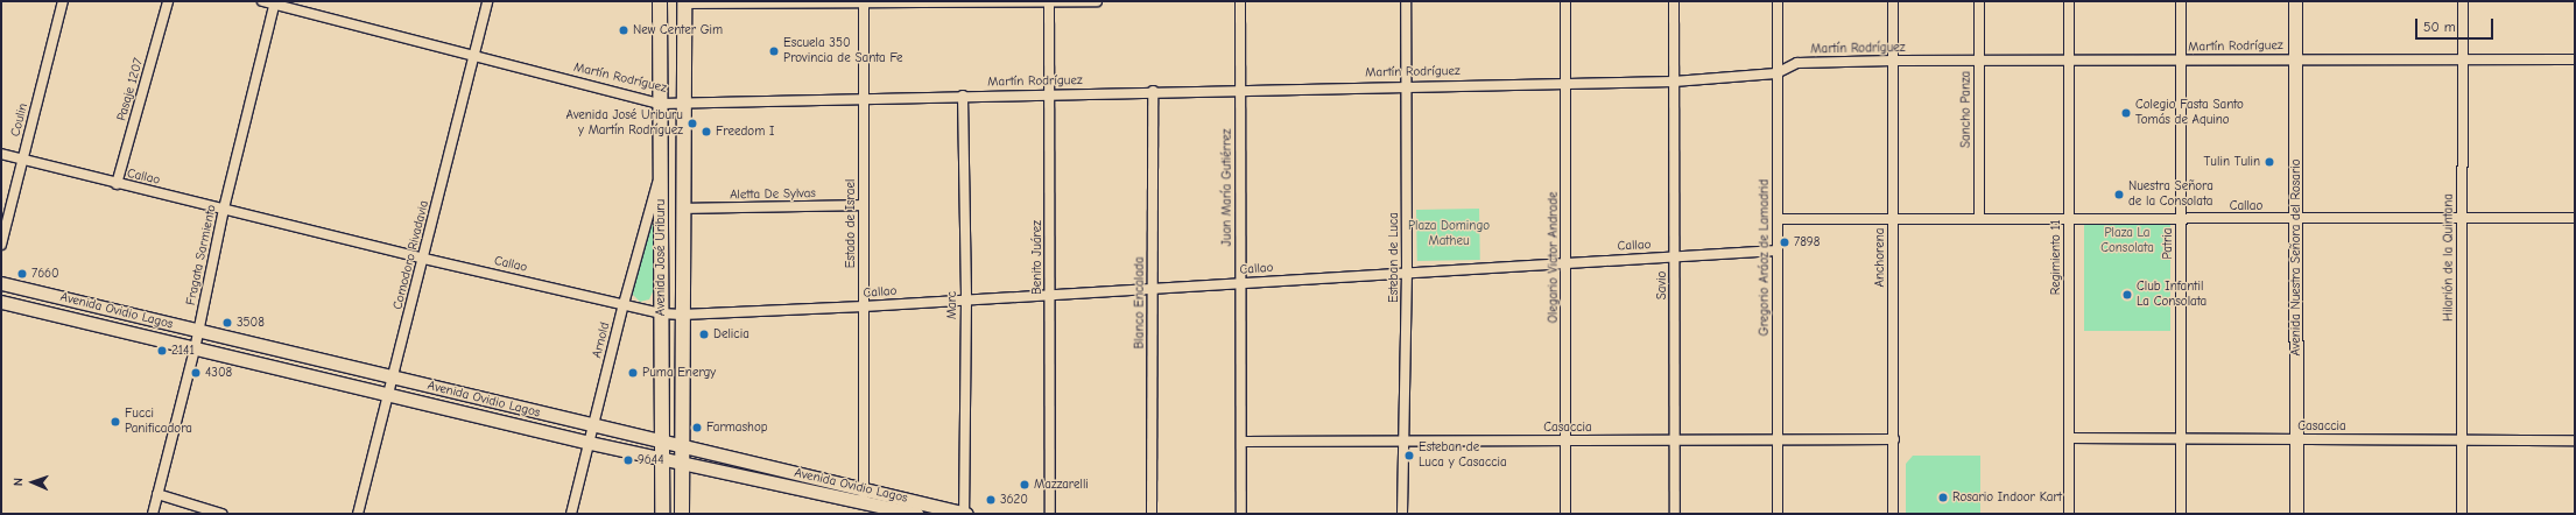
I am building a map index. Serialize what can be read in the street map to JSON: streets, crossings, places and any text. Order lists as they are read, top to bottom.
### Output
{
  "streets": {
    "main road": ["Avenida José Uriburu", "Avenida Nuestra Señora del Rosario", "Avenida Ovidio Lagos"],
    "street": [
      "Martín Rodríguez",
      "Pasaje 1207",
      "Sancho Panza",
      "Coulin",
      "Callao",
      "Juan María Gutiérrez",
      "Aletta De Sylvas",
      "Estado de Israel",
      "Patria",
      "Fragata Sarmiento",
      "Comodoro Rivadavia",
      "Benito Juárez",
      "Esteban de Luca",
      "Olegario Victor Andrade",
      "Gregorio Aráoz de Lamadrid",
      "Anchorena",
      "Regimiento 11",
      "Hilarión de la Quintana",
      "Savio",
      "Blanco Encalada",
      "Marc",
      "Arnold",
      "Casaccia"
    ]
  },
  "crossings": [
    ["Martín Rodríguez", "Sancho Panza"],
    ["Martín Rodríguez", "Juan María Gutiérrez"],
    ["Martín Rodríguez", "Estado de Israel"],
    ["Martín Rodríguez", "Patria"],
    ["Martín Rodríguez", "Fragata Sarmiento"],
    ["Martín Rodríguez", "Comodoro Rivadavia"],
    ["Martín Rodríguez", "Avenida José Uriburu"],
    ["Martín Rodríguez", "Benito Juárez"],
    ["Martín Rodríguez", "Esteban de Luca"],
    ["Martín Rodríguez", "Olegario Victor Andrade"],
    ["Martín Rodríguez", "Gregorio Aráoz de Lamadrid"],
    ["Martín Rodríguez", "Anchorena"],
    ["Martín Rodríguez", "Regimiento 11"],
    ["Martín Rodríguez", "Avenida Nuestra Señora del Rosario"],
    ["Martín Rodríguez", "Hilarión de la Quintana"],
    ["Martín Rodríguez", "Savio"],
    ["Martín Rodríguez", "Blanco Encalada"],
    ["Martín Rodríguez", "Marc"],
    ["Pasaje 1207", "Callao"],
    ["Sancho Panza", "Callao"],
    ["Coulin", "Callao"],
    ["Callao", "Juan María Gutiérrez"],
    ["Callao", "Estado de Israel"],
    ["Callao", "Patria"],
    ["Callao", "Fragata Sarmiento"],
    ["Callao", "Comodoro Rivadavia"],
    ["Callao", "Avenida José Uriburu"],
    ["Callao", "Benito Juárez"],
    ["Callao", "Esteban de Luca"],
    ["Callao", "Olegario Victor Andrade"],
    ["Callao", "Gregorio Aráoz de Lamadrid"],
    ["Callao", "Anchorena"],
    ["Callao", "Regimiento 11"],
    ["Callao", "Avenida Nuestra Señora del Rosario"],
    ["Callao", "Hilarión de la Quintana"],
    ["Callao", "Savio"],
    ["Callao", "Blanco Encalada"],
    ["Callao", "Marc"],
    ["Callao", "Arnold"],
    ["Juan María Gutiérrez", "Casaccia"],
    ["Aletta De Sylvas", "Estado de Israel"],
    ["Aletta De Sylvas", "Avenida José Uriburu"],
    ["Estado de Israel", "Avenida Ovidio Lagos"],
    ["Patria", "Casaccia"],
    ["Fragata Sarmiento", "Avenida Ovidio Lagos"],
    ["Comodoro Rivadavia", "Avenida Ovidio Lagos"],
    ["Avenida José Uriburu", "Avenida Ovidio Lagos"],
    ["Avenida José Uriburu", "Arnold"],
    ["Esteban de Luca", "Casaccia"],
    ["Olegario Victor Andrade", "Casaccia"],
    ["Gregorio Aráoz de Lamadrid", "Casaccia"],
    ["Anchorena", "Casaccia"],
    ["Regimiento 11", "Casaccia"],
    ["Avenida Nuestra Señora del Rosario", "Casaccia"],
    ["Hilarión de la Quintana", "Casaccia"],
    ["Savio", "Casaccia"],
    ["Marc", "Avenida Ovidio Lagos"],
    ["Avenida Ovidio Lagos", "Arnold"]
  ],
  "parks": ["Plaza Domingo Matheu", "Plaza La Consolata"],
  "places": [
    "New Center Gim",
    "Escuela 350 Provincia de Santa Fe",
    "Colegio Fasta Santo Tomás de Aquino",
    "Avenida José Uriburu y Martín Rodríguez",
    "Freedom I",
    "Tulin Tulin",
    "Nuestra Señora de la Consolata",
    "7898",
    "7660",
    "Club Infantil La Consolata",
    "3508",
    "Delicia",
    "2141",
    "4308",
    "Puma Energy",
    "Fucci Panificadora",
    "Farmashop",
    "Esteban de Luca y Casaccia",
    "9644",
    "Mazzarelli",
    "Rosario Indoor Kart",
    "3620"
  ],
  "scale_bar": "50 m",
  "north": "left"
}
